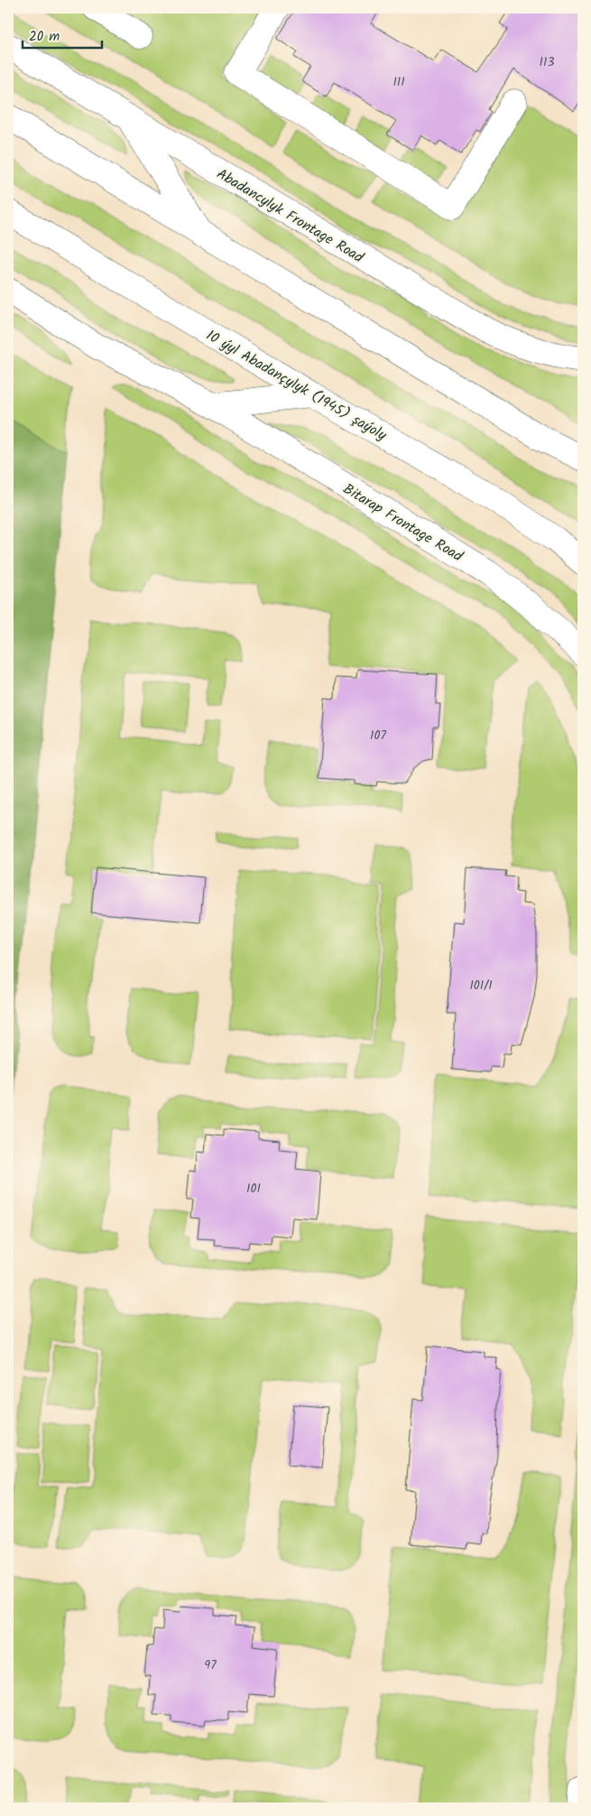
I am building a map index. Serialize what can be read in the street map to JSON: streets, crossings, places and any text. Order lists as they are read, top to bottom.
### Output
{
  "streets": {
    "street": ["Abadancylyk Frontage Road", "10 ýyl Abadançylyk (1945) şaýoly", "Bitarap Frontage Road"]
  },
  "house_numbers": [
    "113",
    "111",
    "107",
    "101/1",
    "101",
    "97"
  ],
  "scale_bar": "20 m"
}
